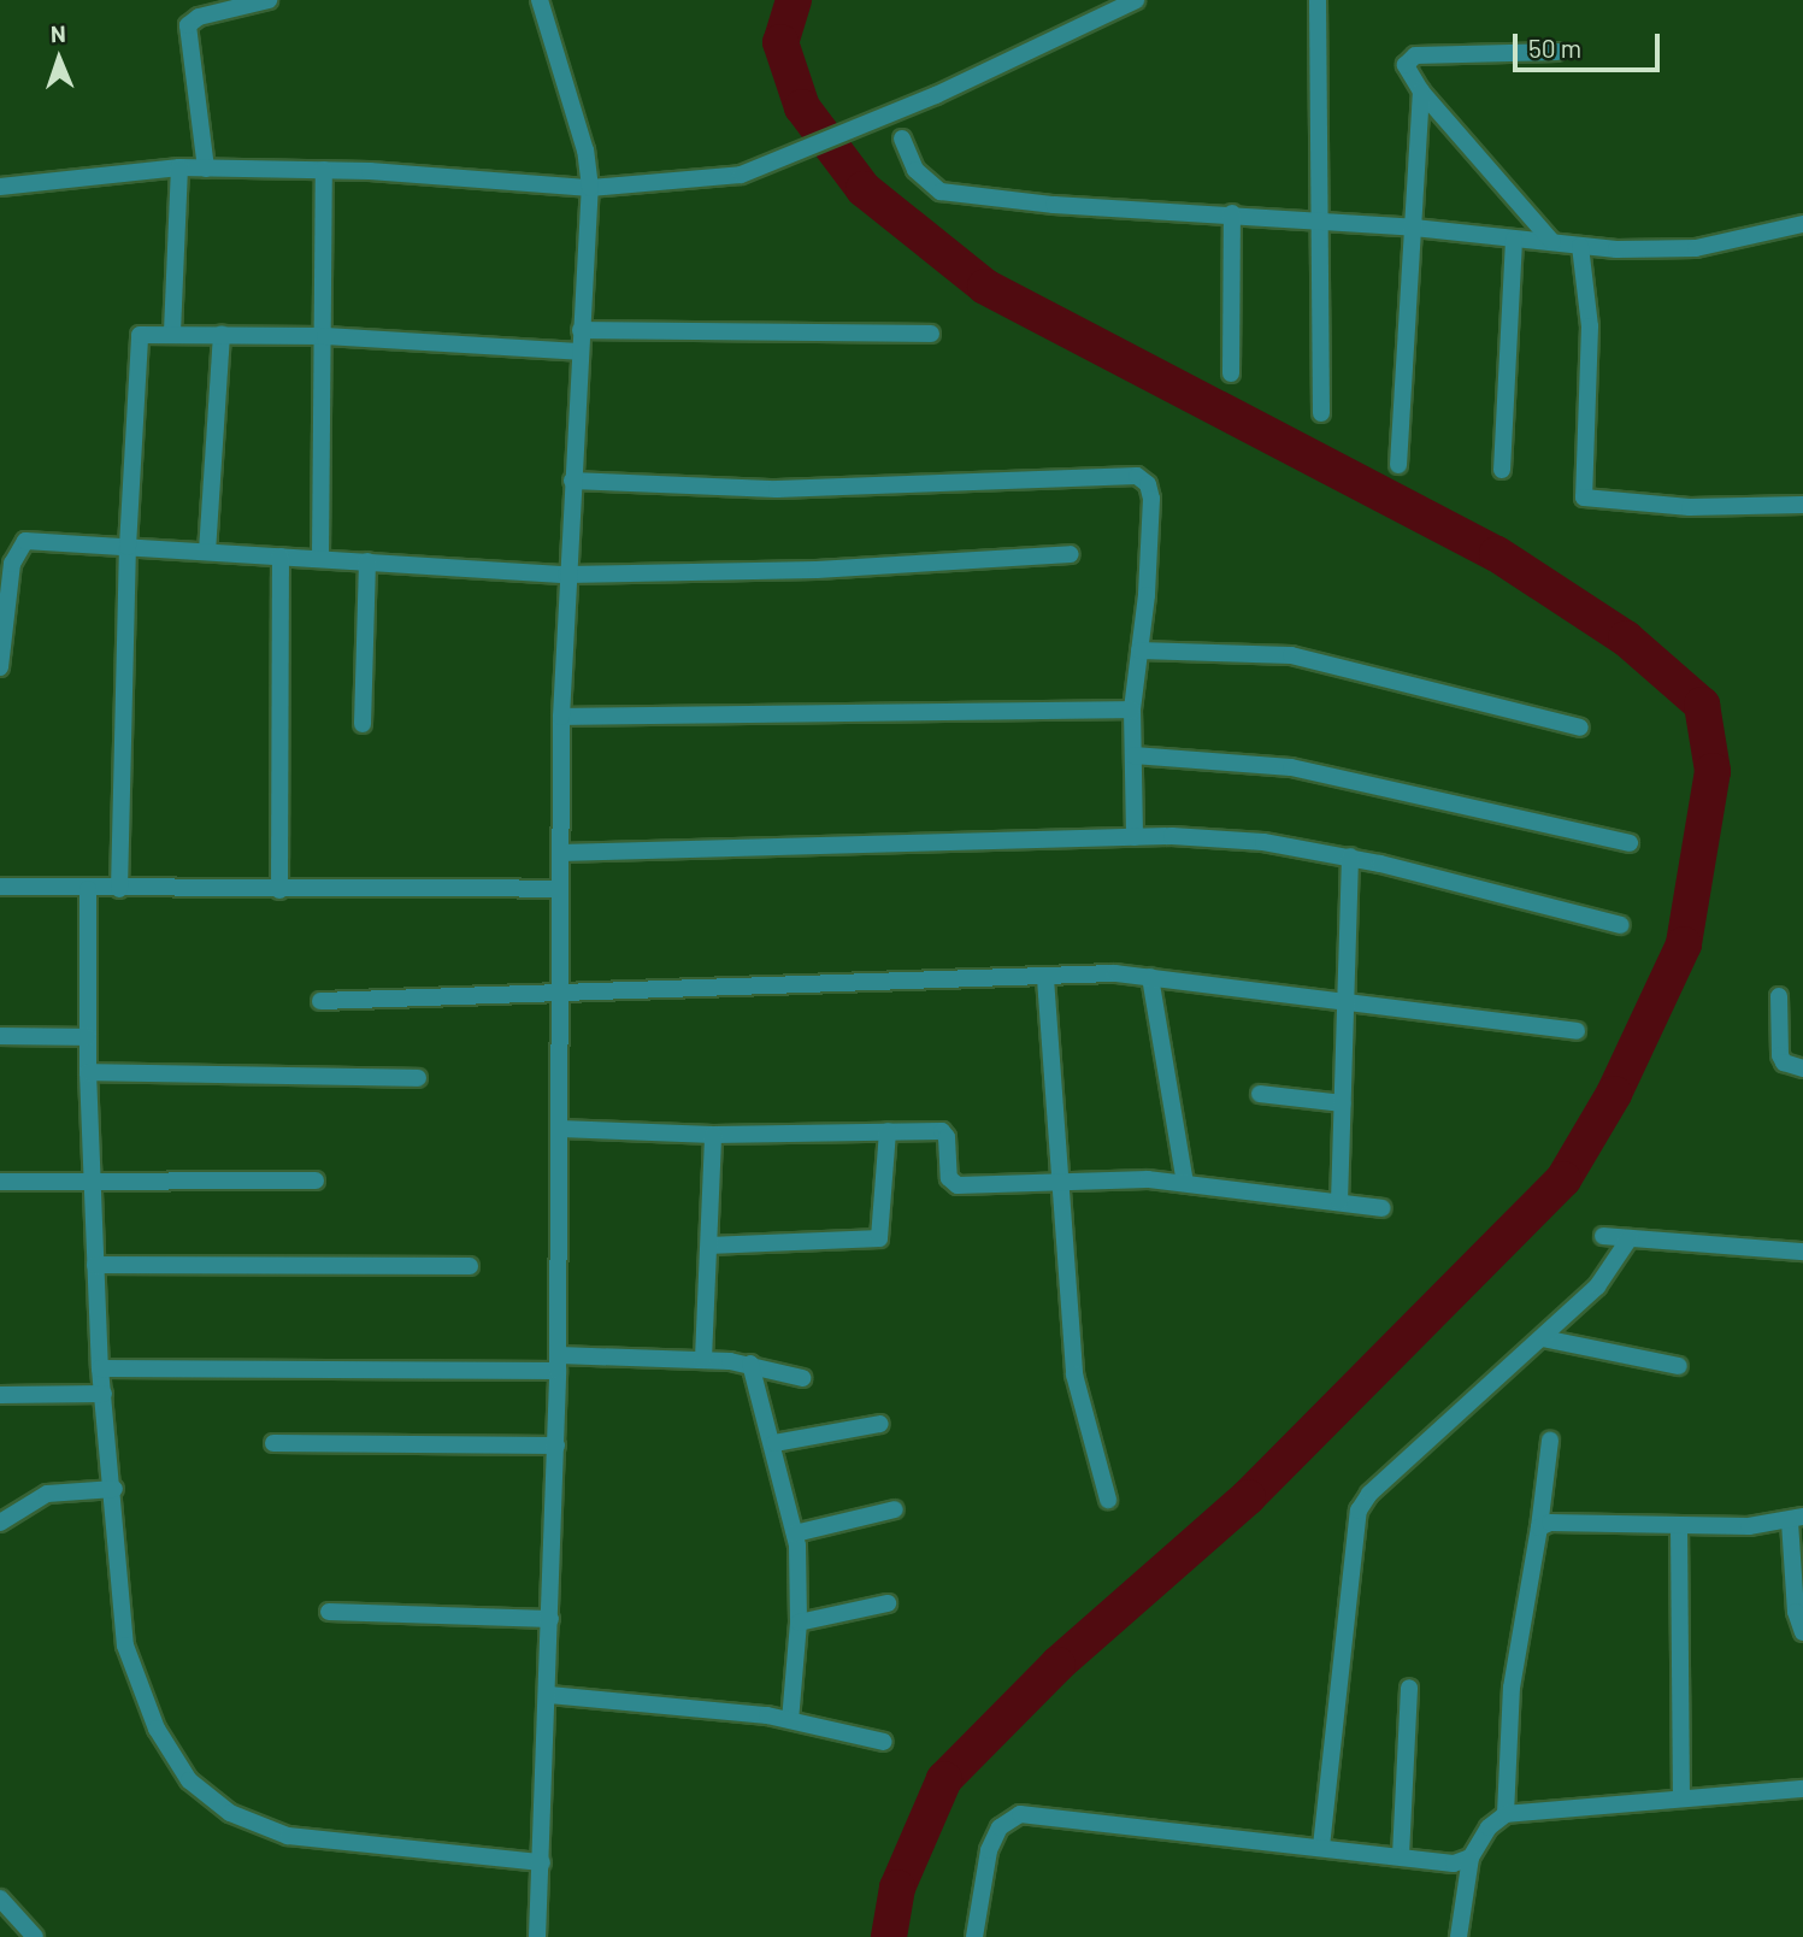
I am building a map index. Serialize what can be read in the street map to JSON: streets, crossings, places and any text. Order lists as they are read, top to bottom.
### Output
{
  "scale_bar": "50 m",
  "north": "top"
}
